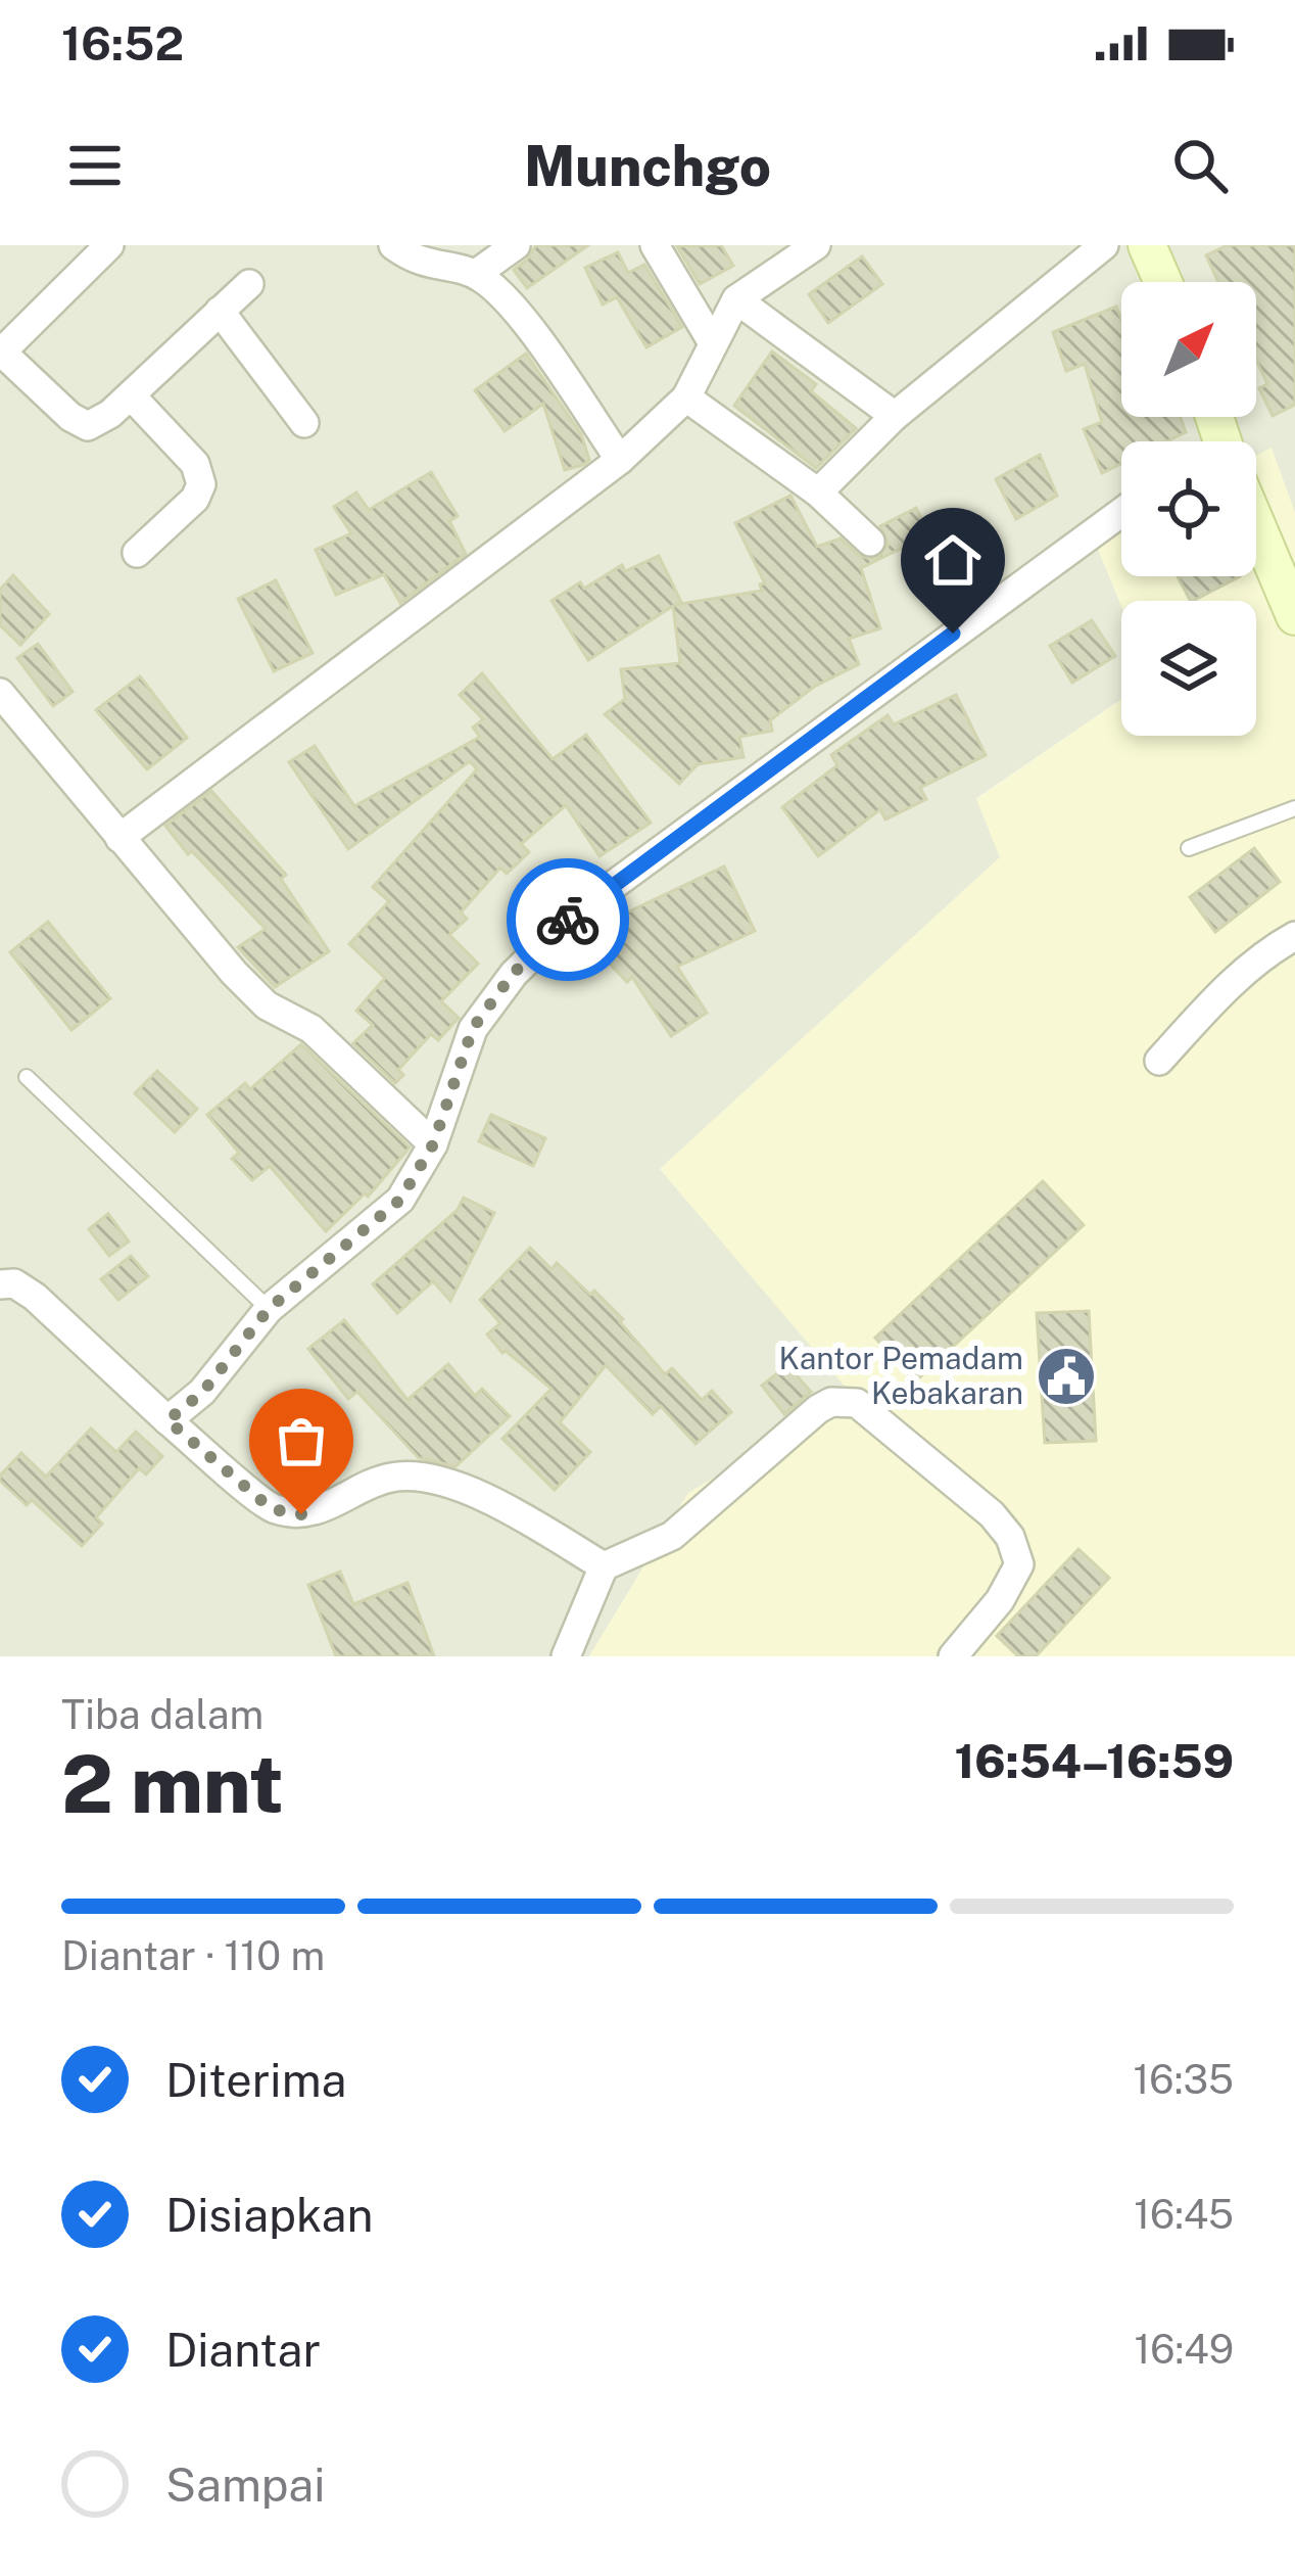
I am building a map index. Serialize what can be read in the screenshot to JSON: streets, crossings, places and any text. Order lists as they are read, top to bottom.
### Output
{
  "places": {
    "public building": ["Kantor Pemadam Kebakaran"]
  },
  "north": "top right",
  "page": {
    "status": "16:52",
    "header": "Munchgo",
    "heading": ["2 mnt", "Tiba dalam", "16:54–16:59"],
    "bar": "Diantar · 110 m",
    "list": [
      ["Diterima", "16:35"],
      ["Disiapkan", "16:45"],
      ["Diantar", "16:49"],
      "Sampai"
    ]
  }
}
